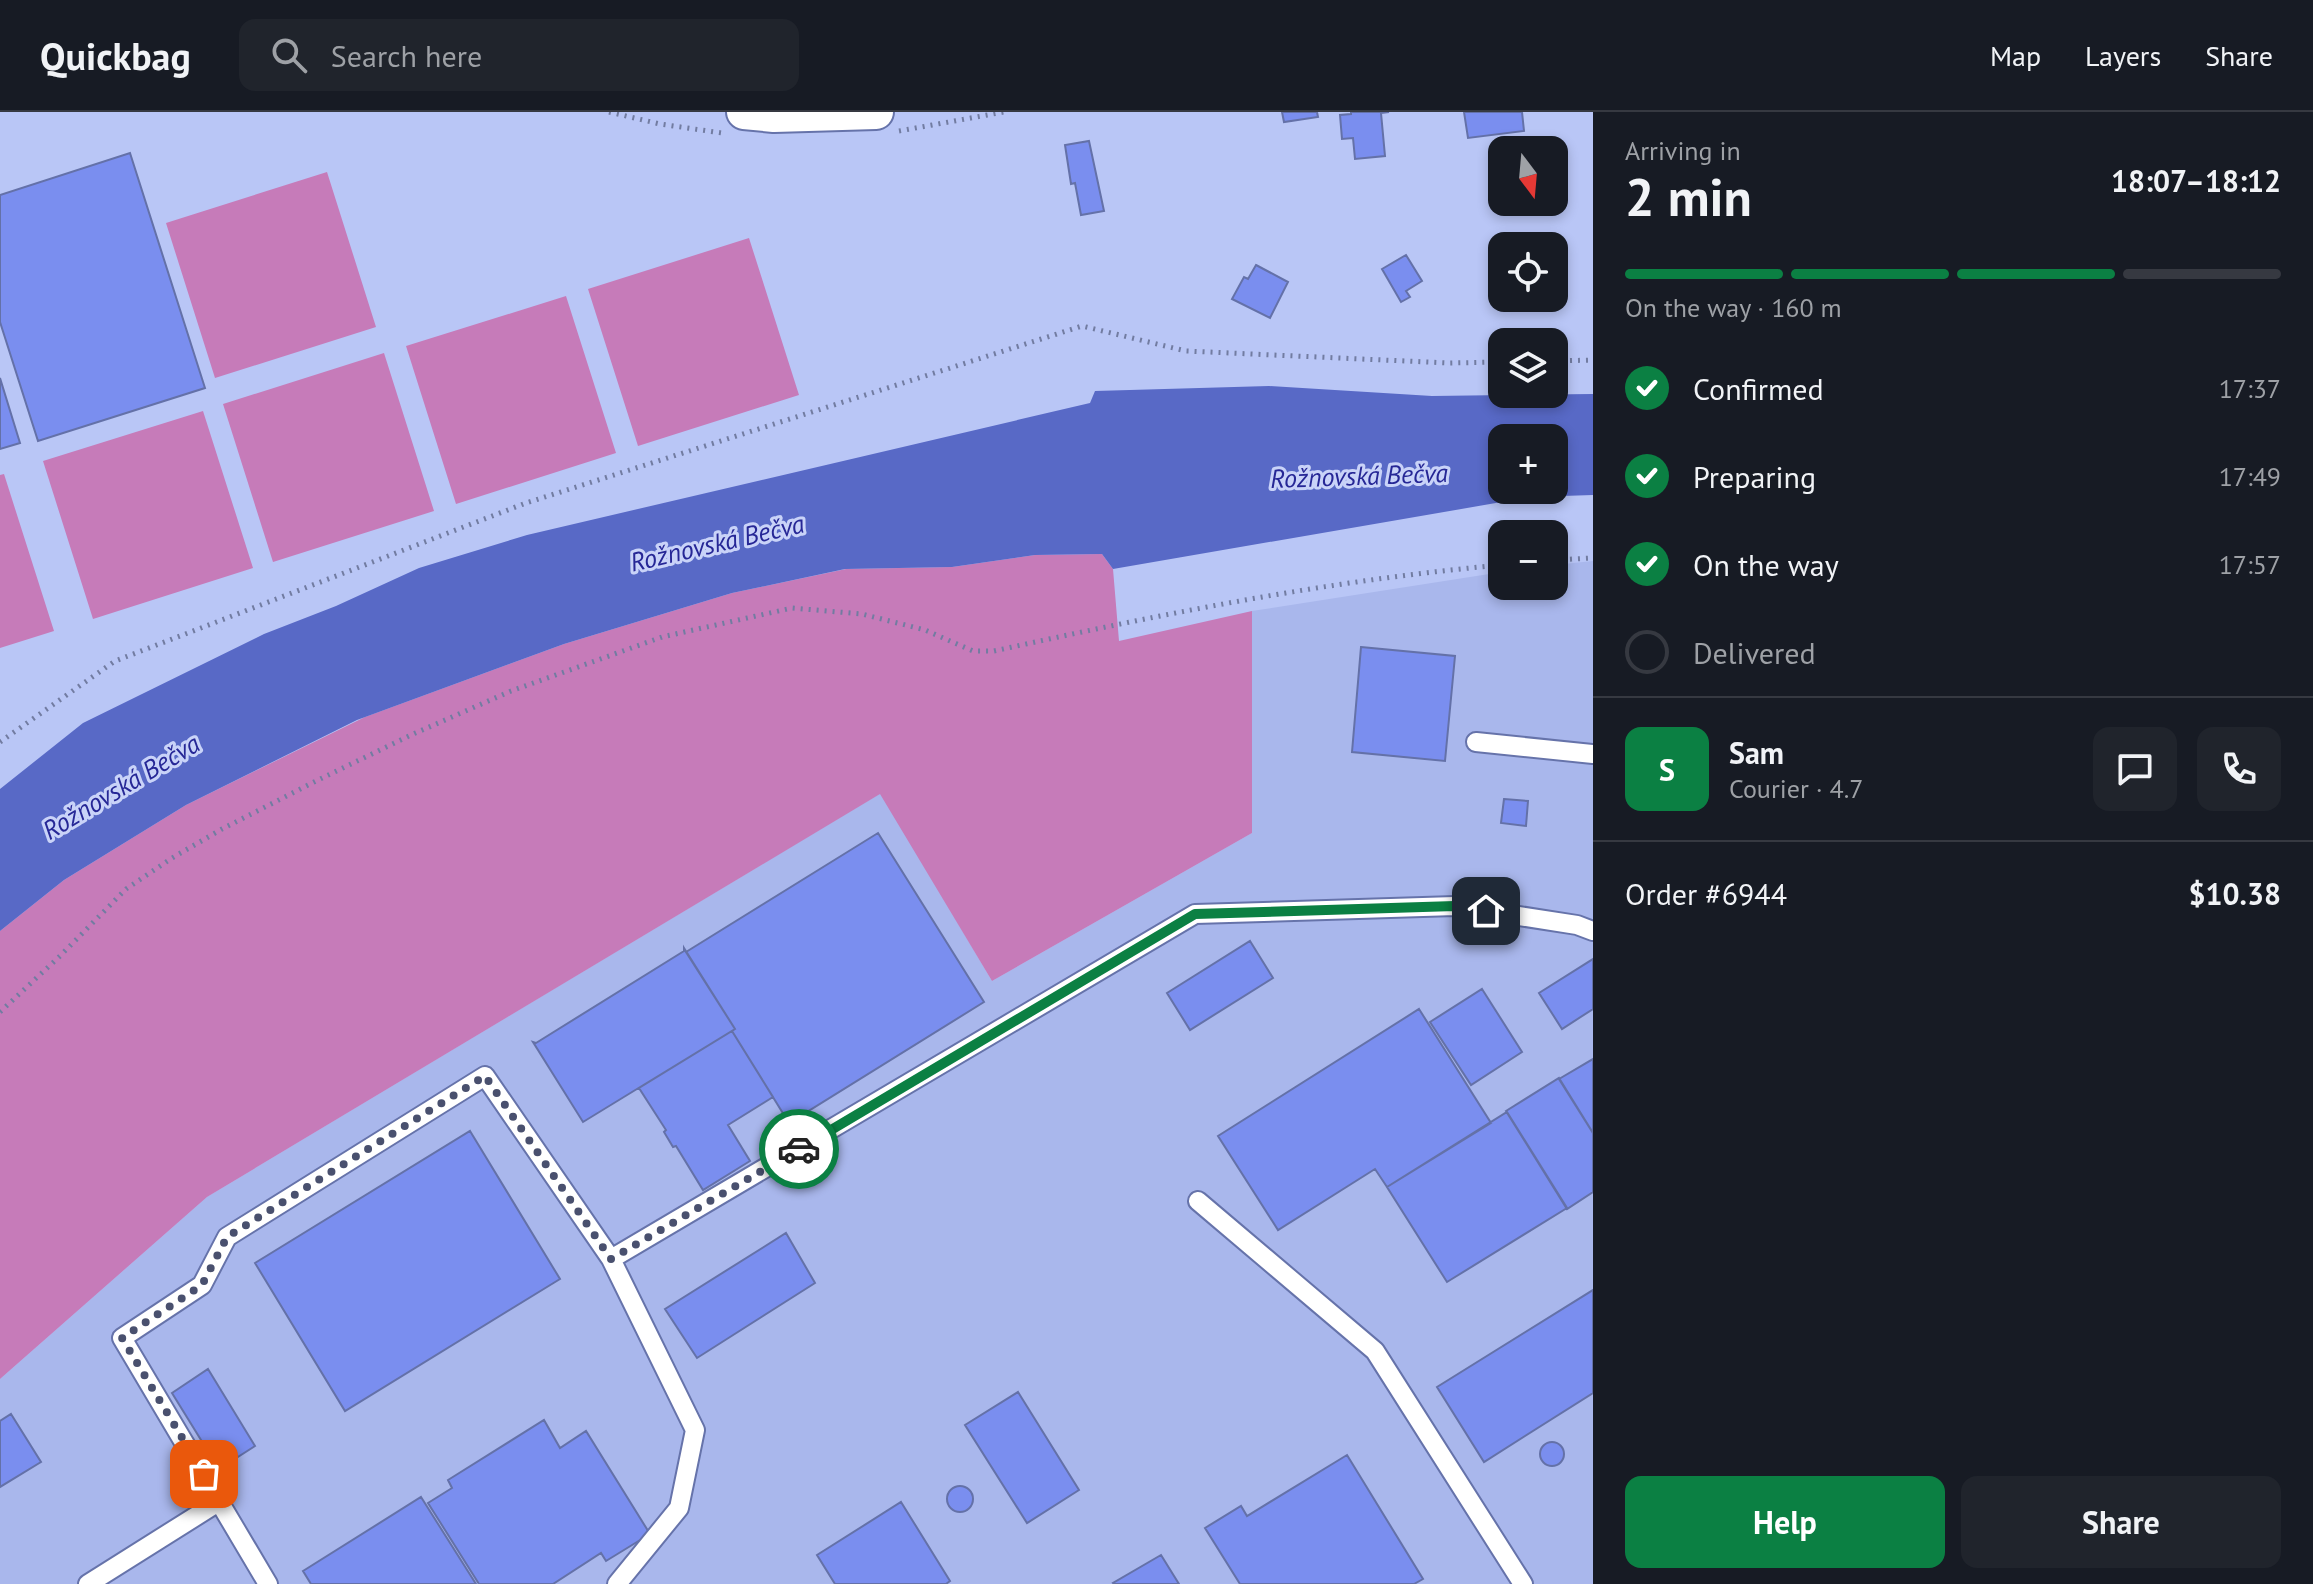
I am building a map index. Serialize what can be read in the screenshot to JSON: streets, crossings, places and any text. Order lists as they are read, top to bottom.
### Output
{
  "water": ["Rožnovská Bečva"],
  "north": "bottom",
  "page": {
    "header": "Quickbag",
    "search": "Search here",
    "nav": ["Map", "Layers", "Share"],
    "heading": ["2 min", "Arriving in", "18:07–18:12"],
    "panel": [
      "Sam",
      "Courier · 4.7",
      "Order #6944",
      "$10.38"
    ],
    "map_buttons": ["+", "−"],
    "bar": "On the way · 160 m",
    "list": [
      ["Confirmed", "17:37"],
      ["Preparing", "17:49"],
      ["On the way", "17:57"],
      "Delivered"
    ],
    "round": "S",
    "buttons": ["Help", "Share"]
  }
}
